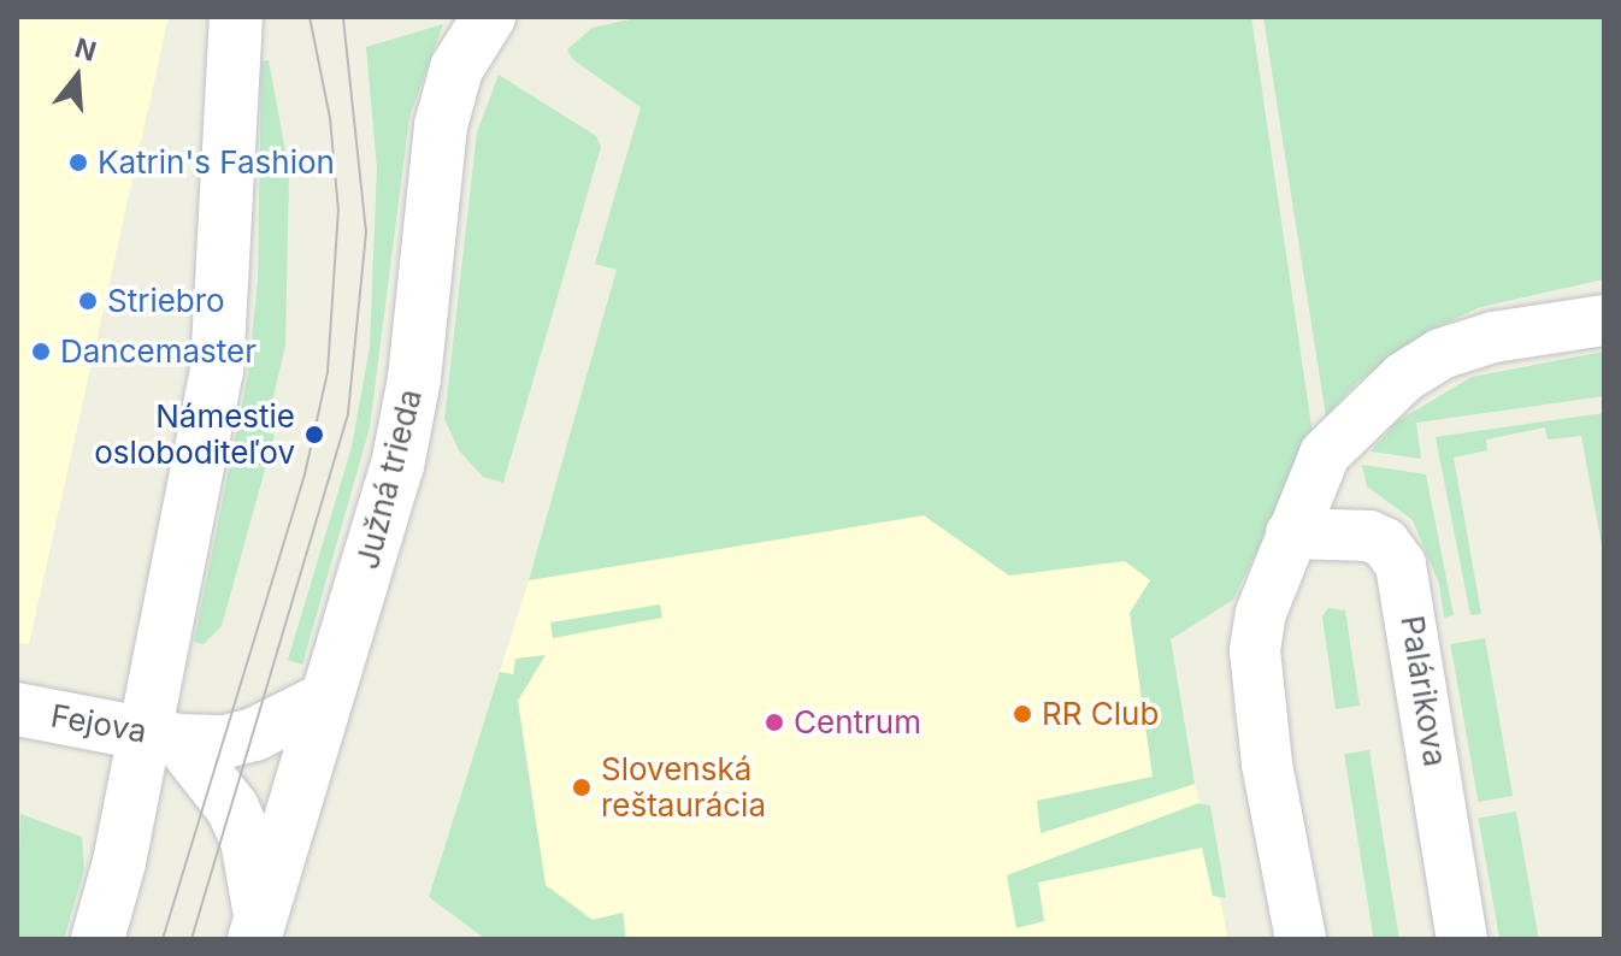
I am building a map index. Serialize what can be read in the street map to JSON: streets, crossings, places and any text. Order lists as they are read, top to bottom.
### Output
{
  "streets": {
    "street": ["Južná trieda", "Palárikova", "Fejova"]
  },
  "crossings": [
    ["Južná trieda", "Fejova"]
  ],
  "places": [
    "Katrin's Fashion",
    "Striebro",
    "Dancemaster",
    "Námestie osloboditeľov",
    "RR Club",
    "Centrum",
    "Slovenská reštaurácia"
  ],
  "north": "top"
}
